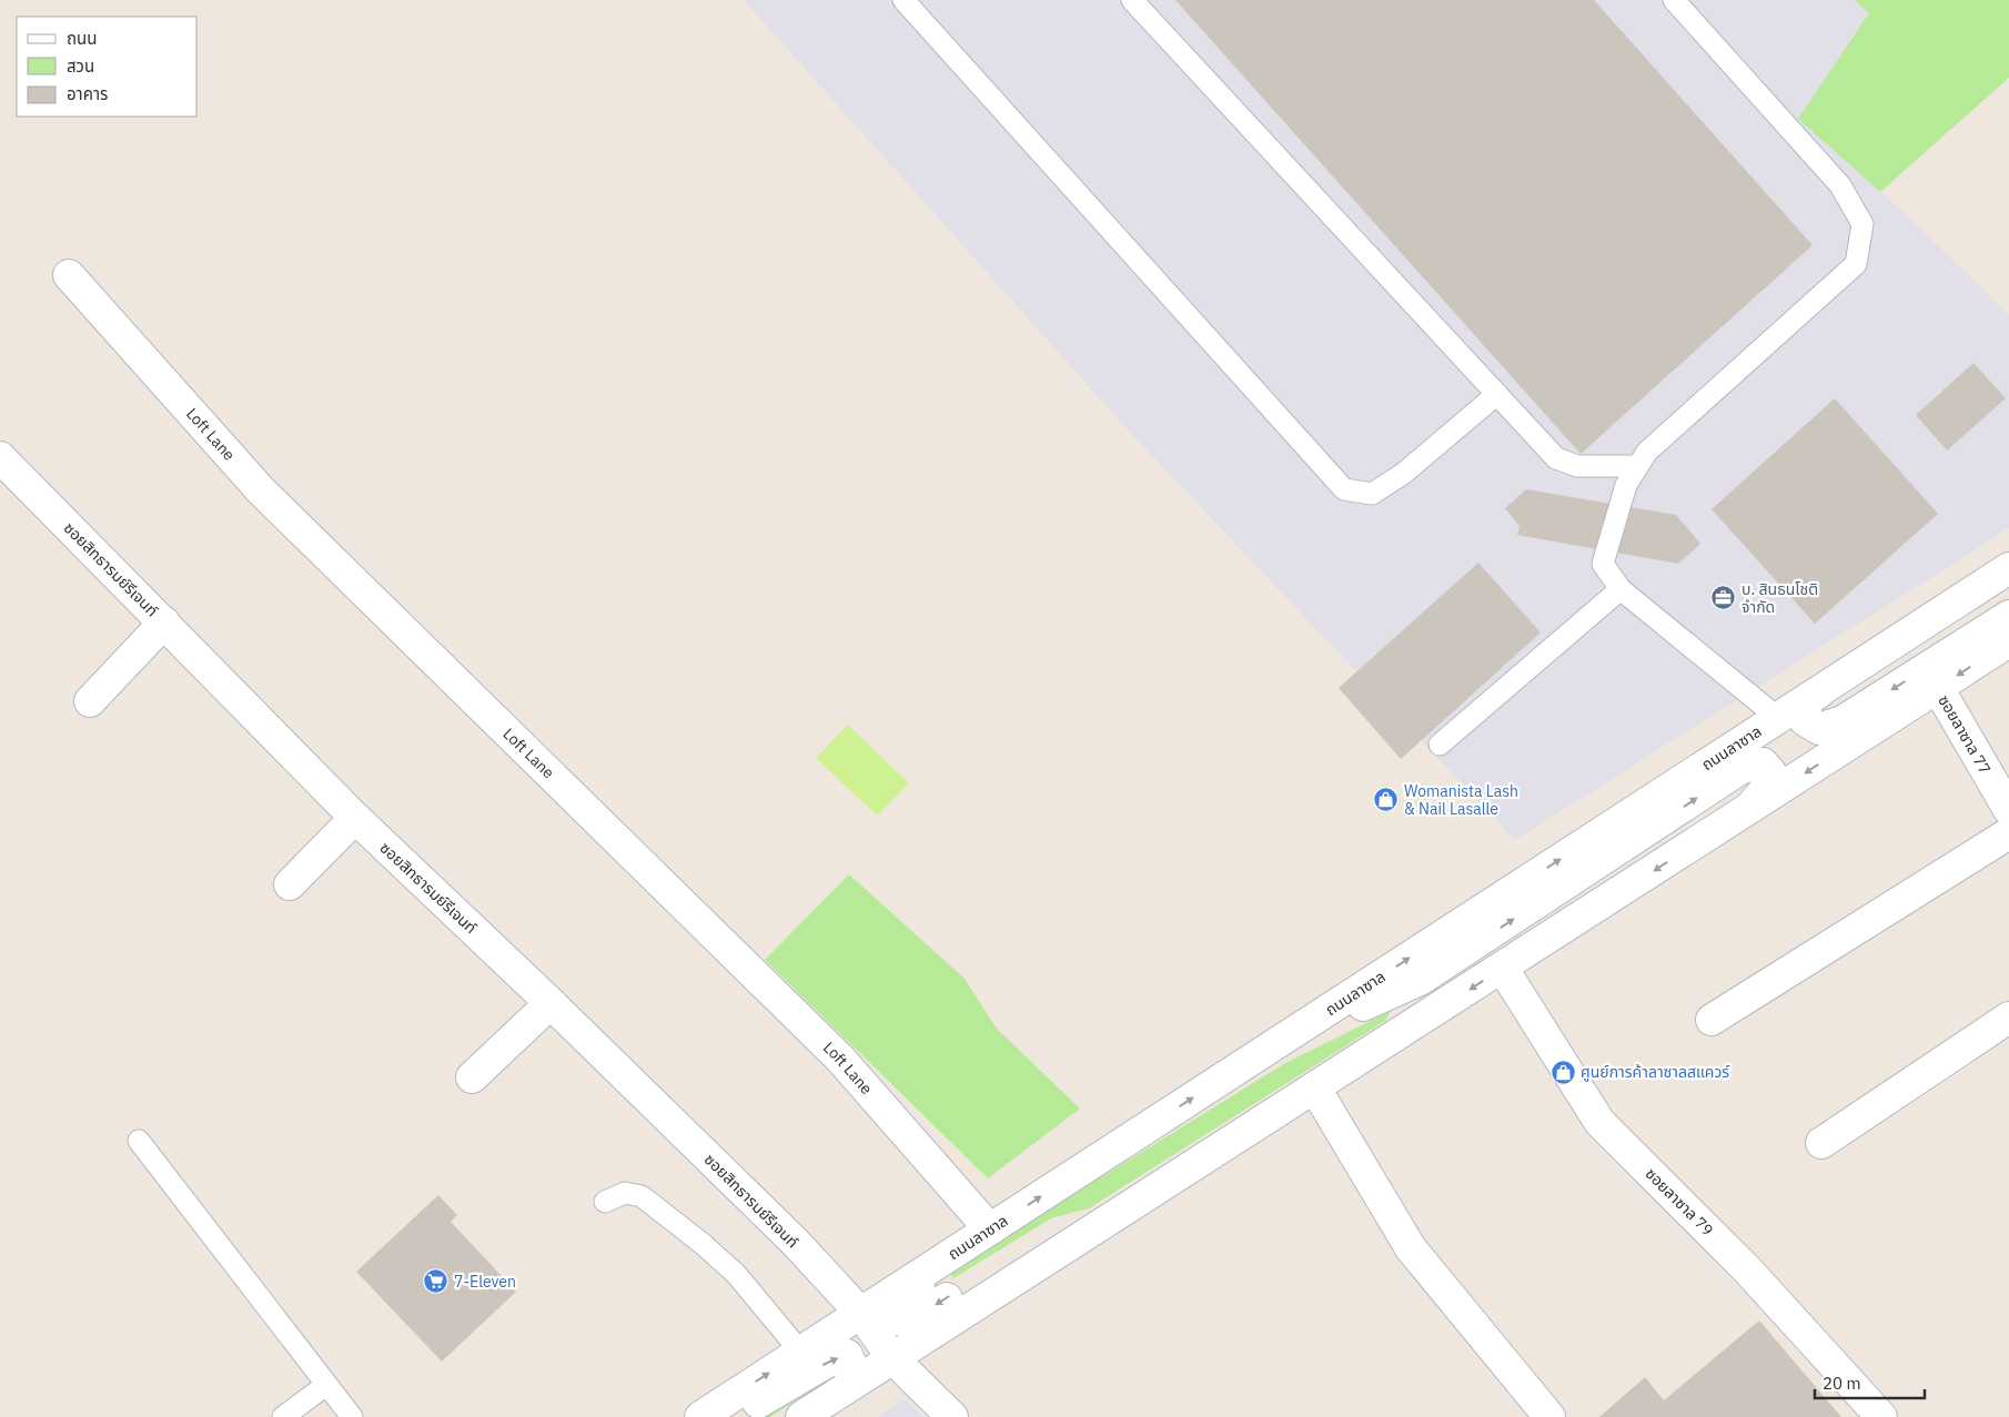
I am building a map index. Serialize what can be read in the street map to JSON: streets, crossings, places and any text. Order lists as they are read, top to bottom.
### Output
{
  "streets": {
    "street": [
      "Loft Lane",
      "ซอยสิทธารมย์รีเจนท์",
      "ซอยลาซาล 77",
      "ถนนลาซาล",
      "ซอยลาซาล 79"
    ]
  },
  "crossings": [
    ["Loft Lane", "ถนนลาซาล"],
    ["ซอยสิทธารมย์รีเจนท์", "ถนนลาซาล"]
  ],
  "places": {
    "office": ["บ. สินธนโชติ จำกัด"],
    "shop": ["Womanista Lash & Nail Lasalle", "ศูนย์การค้าลาซาลสแควร์"],
    "supermarket": ["7-Eleven"]
  },
  "legend": ["ถนน", "สวน", "อาคาร"],
  "scale_bar": "20 m"
}
